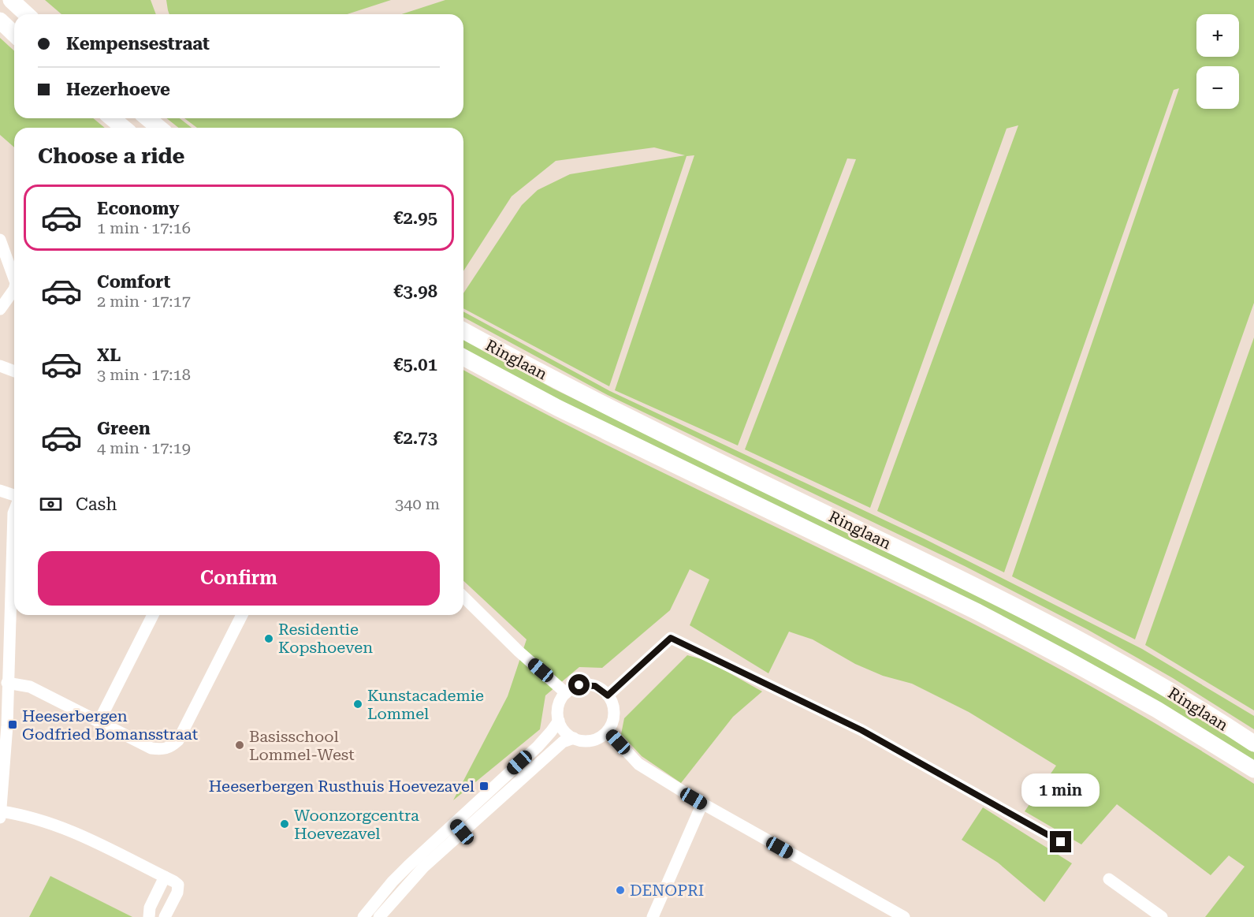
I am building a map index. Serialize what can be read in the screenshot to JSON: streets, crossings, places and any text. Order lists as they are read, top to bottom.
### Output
{
  "streets": {
    "main road": ["Ringlaan"]
  },
  "places": {
    "other": [
      "Residentie Kopshoeven",
      "Kunstacademie Lommel",
      "Basisschool Lommel-West",
      "Woonzorgcentra Hoevezavel",
      "DENOPRI"
    ],
    "transit": ["Heeserbergen Godfried Bomansstraat", "Heeserbergen Rusthuis Hoevezavel"]
  },
  "page": {
    "map_buttons": ["+", "−"],
    "banner": ["Kempensestraat", "Hezerhoeve"],
    "heading": "Choose a ride",
    "list": [
      {
        "name": "Economy",
        "note": "1 min · 17:16",
        "value": "€2.95"
      },
      {
        "name": "Comfort",
        "note": "2 min · 17:17",
        "value": "€3.98"
      },
      {
        "name": "XL",
        "note": "3 min · 17:18",
        "value": "€5.01"
      },
      {
        "name": "Green",
        "note": "4 min · 17:19",
        "value": "€2.73"
      }
    ],
    "pay": ["Cash", "340 m"],
    "buttons": "Confirm",
    "bubble": "1 min"
  }
}
